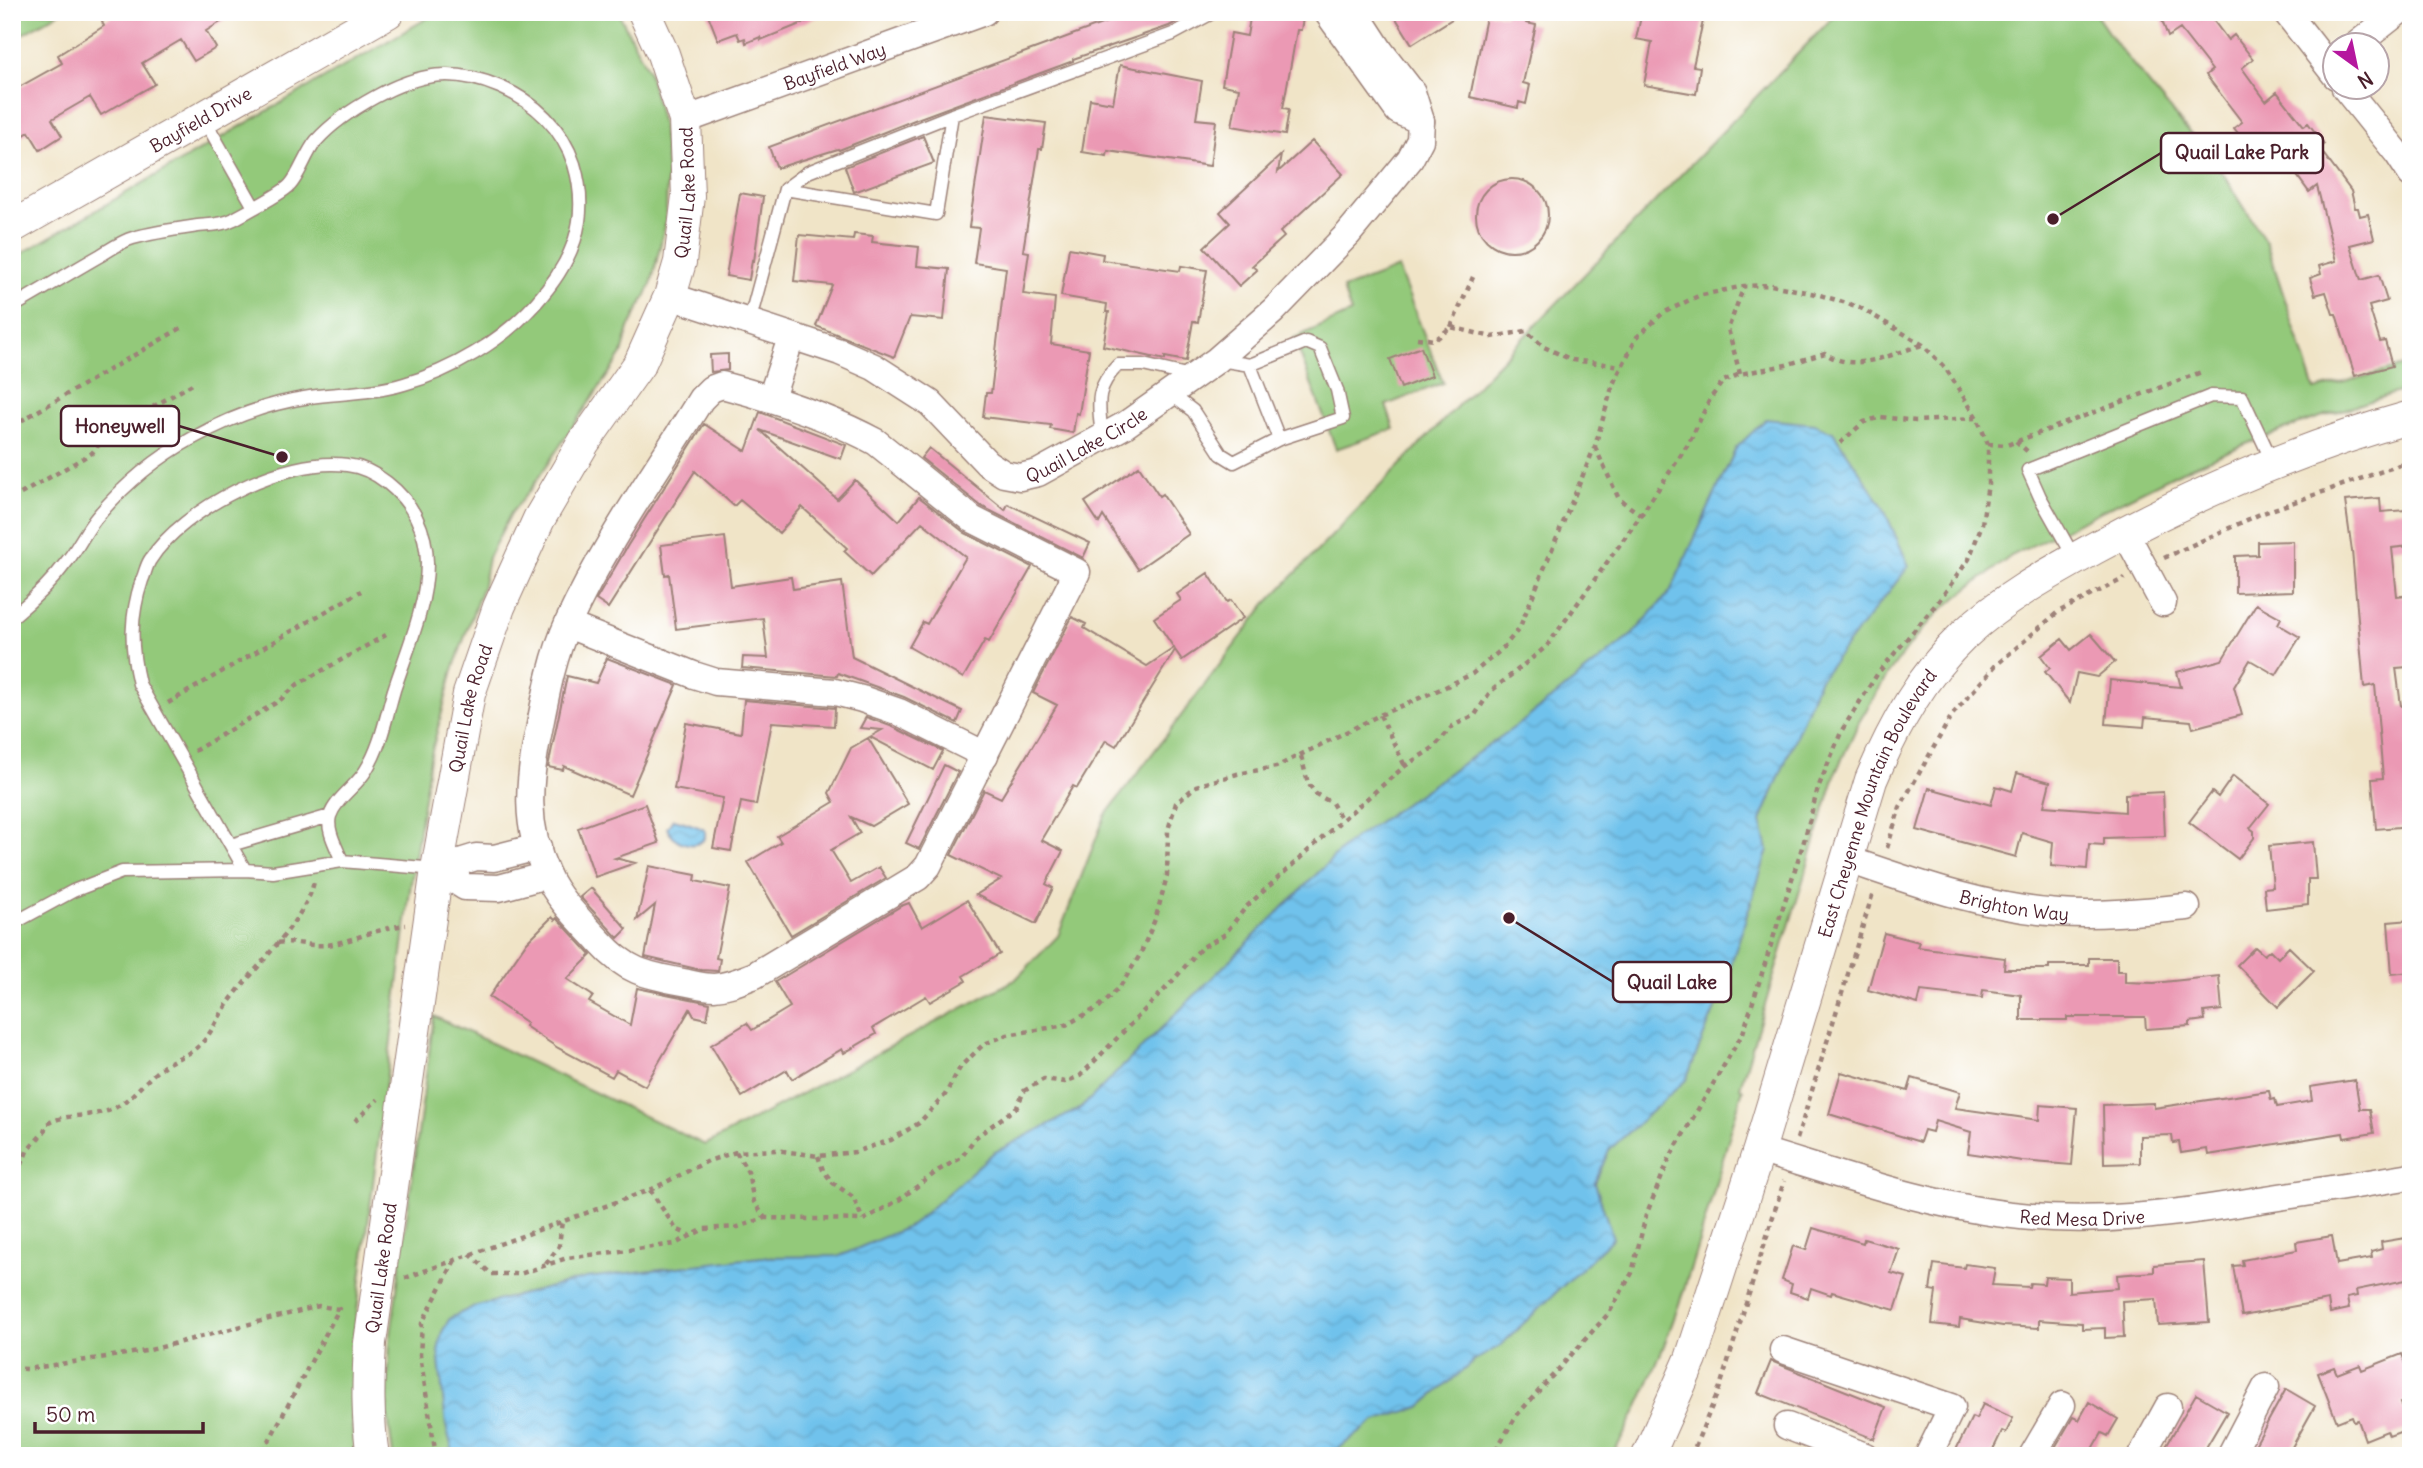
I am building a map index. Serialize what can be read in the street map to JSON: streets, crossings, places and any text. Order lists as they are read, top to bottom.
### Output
{
  "streets": {
    "street": [
      "Bayfield Way",
      "Bayfield Drive",
      "Quail Lake Road",
      "Quail Lake Circle",
      "East Cheyenne Mountain Boulevard",
      "Brighton Way",
      "Red Mesa Drive"
    ]
  },
  "crossings": [
    ["Bayfield Way", "Quail Lake Road"],
    ["Quail Lake Road", "Quail Lake Circle"],
    ["East Cheyenne Mountain Boulevard", "Brighton Way"],
    ["East Cheyenne Mountain Boulevard", "Red Mesa Drive"]
  ],
  "places": ["Quail Lake Park", "Honeywell", "Quail Lake"],
  "scale_bar": "50 m",
  "north": "bottom right"
}
